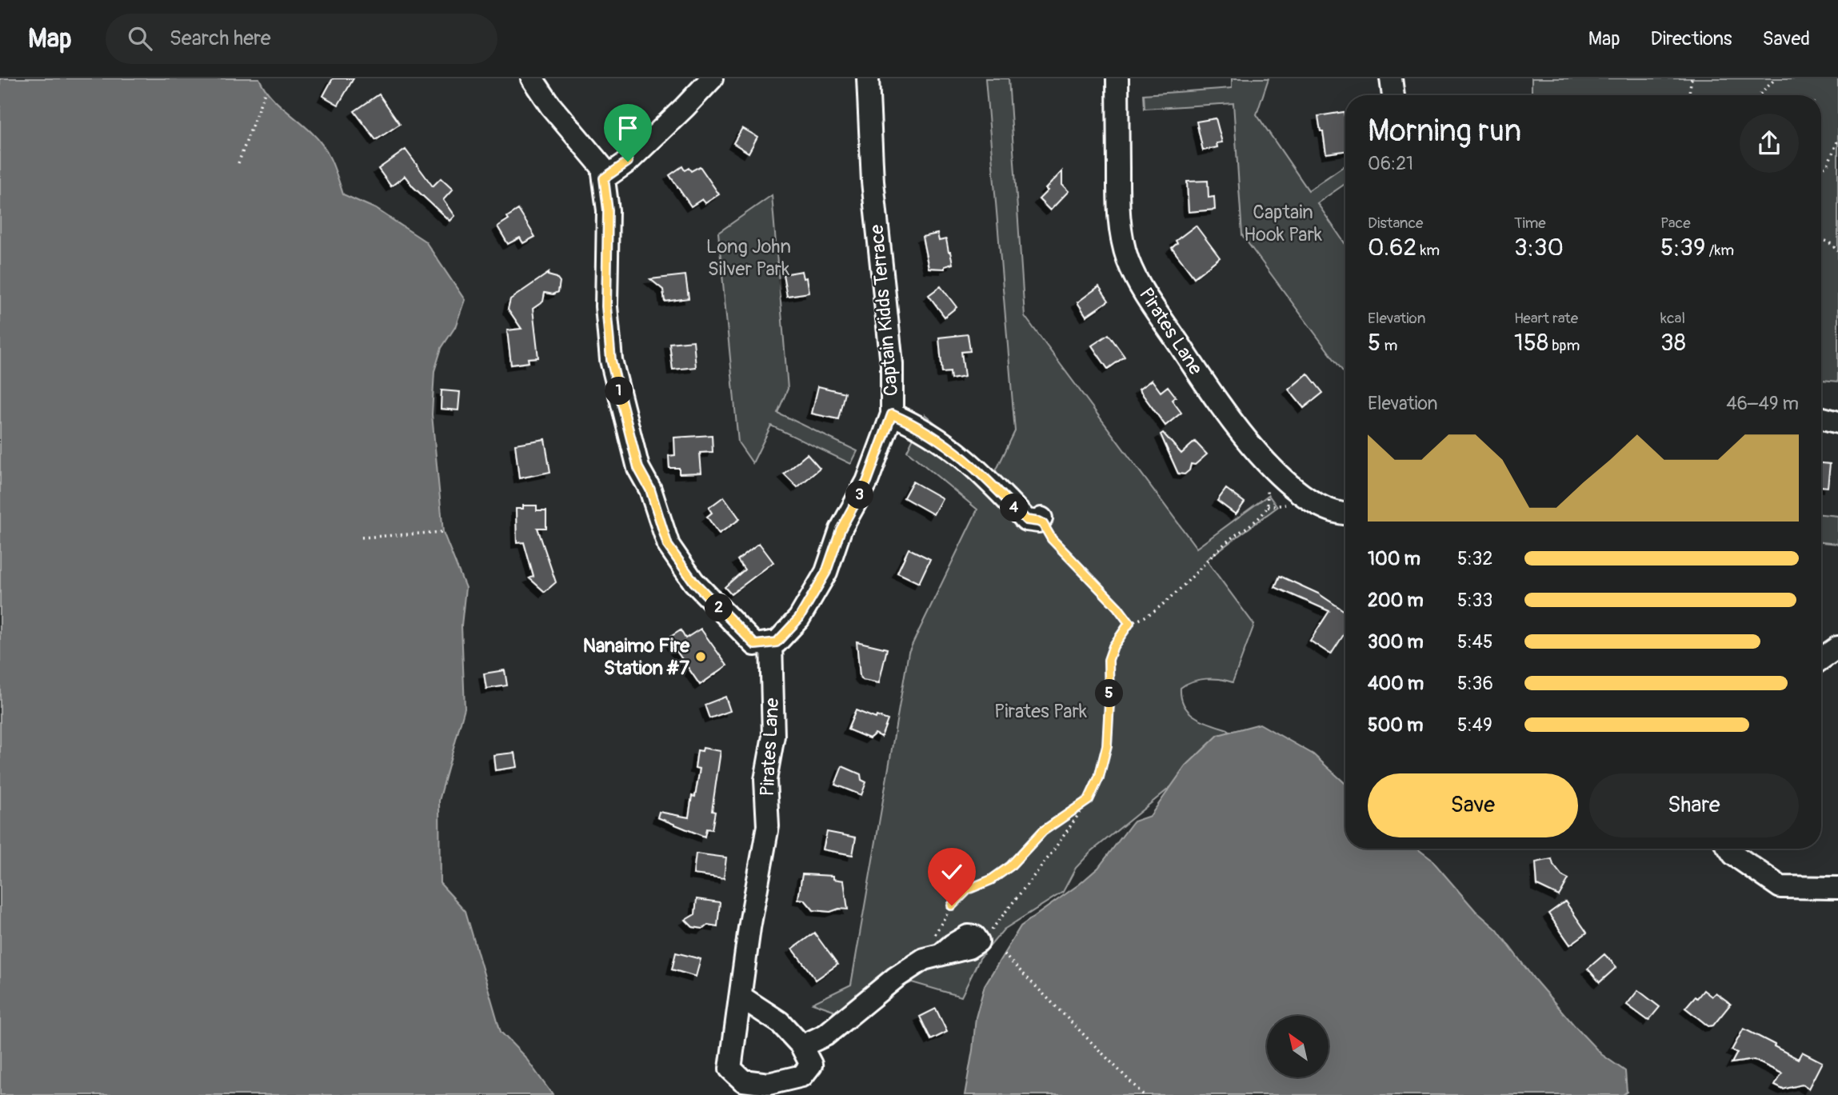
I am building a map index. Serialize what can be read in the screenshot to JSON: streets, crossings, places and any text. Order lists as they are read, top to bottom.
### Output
{
  "streets": {
    "street": ["Captain Kidds Terrace", "Pirates Lane"]
  },
  "crossings": [
    ["Captain Kidds Terrace", "Pirates Lane"]
  ],
  "parks": ["Captain Hook Park", "Long John Silver Park", "Pirates Park"],
  "places": ["Nanaimo Fire Station #7"],
  "north": "top left",
  "page": {
    "header": "Map",
    "search": "Search here",
    "nav": ["Map", "Directions", "Saved"],
    "heading": ["Morning run", "06:21"],
    "stats": [
      ["Distance", "0.62 km"],
      ["Time", "3:30"],
      ["Pace", "5:39 /km"],
      ["Elevation", "5 m"],
      ["Heart rate", "158 bpm"],
      ["kcal", "38"]
    ],
    "pins": [
      "1",
      "3",
      "4",
      "2",
      "5"
    ],
    "chart": ["Elevation", "46–49 m"],
    "list": [
      {
        "name": "100 m",
        "note": "5:32"
      },
      {
        "name": "200 m",
        "note": "5:33"
      },
      {
        "name": "300 m",
        "note": "5:45"
      },
      {
        "name": "400 m",
        "note": "5:36"
      },
      {
        "name": "500 m",
        "note": "5:49"
      }
    ],
    "buttons": ["Save", "Share"]
  }
}
